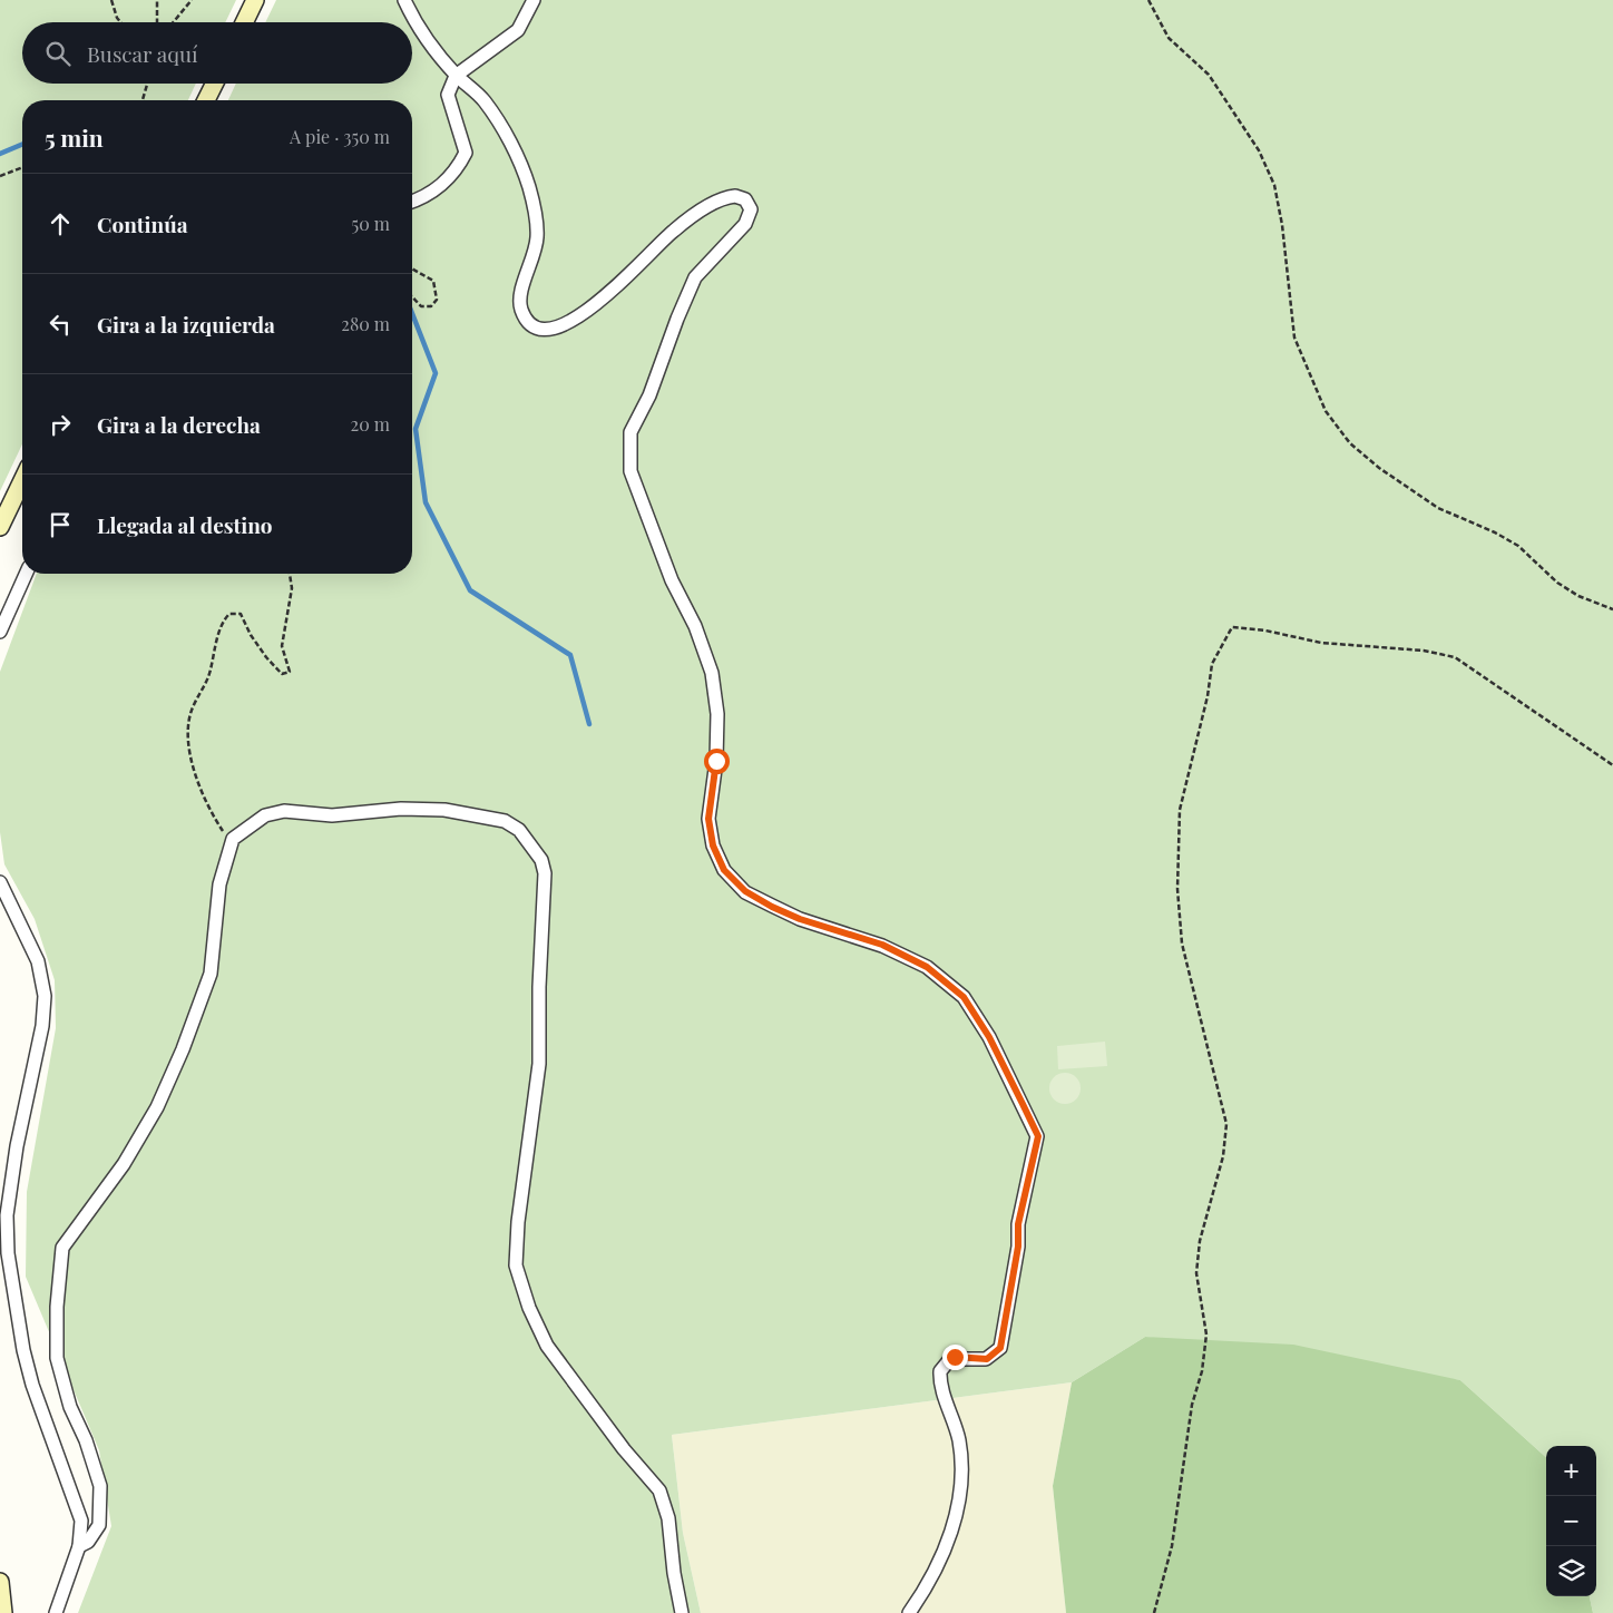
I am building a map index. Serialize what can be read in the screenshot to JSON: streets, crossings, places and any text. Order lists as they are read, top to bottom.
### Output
{
  "page": {
    "search": "Buscar aquí",
    "heading": ["5 min", "A pie · 350 m"],
    "list": [
      ["Continúa", "50 m"],
      ["Gira a la izquierda", "280 m"],
      ["Gira a la derecha", "20 m"],
      "Llegada al destino"
    ],
    "map_buttons": ["+", "−"]
  }
}
